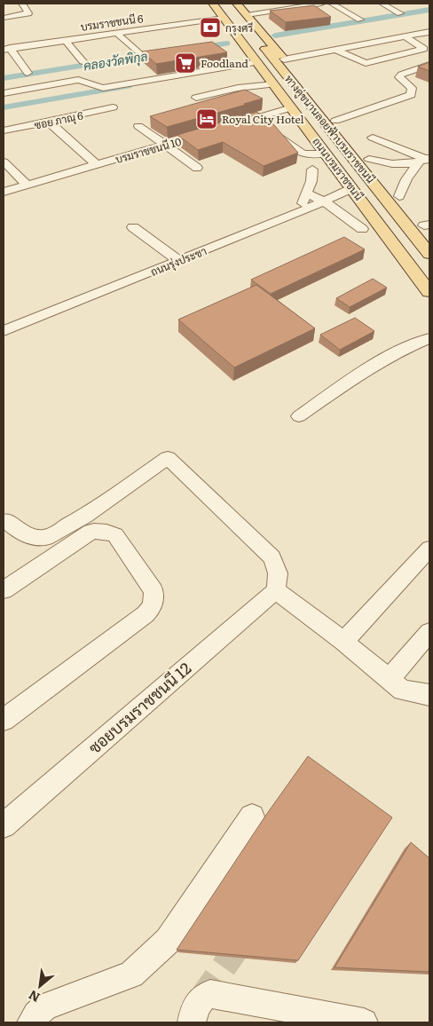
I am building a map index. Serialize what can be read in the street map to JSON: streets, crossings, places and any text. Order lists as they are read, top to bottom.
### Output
{
  "streets": {
    "main road": ["ทางคู่ขนานลอยฟ้าบรมราชชนนี", "ถนนบรมราชชนนี"],
    "street": [
      "บรมราชชนนี 6",
      "ซอย ภาณุ 6",
      "บรมราชชนนี 10",
      "ถนนรุ่งประชา",
      "ซอยบรมราชชนนี 12"
    ]
  },
  "crossings": [
    ["บรมราชชนนี 6", "ถนนบรมราชชนนี"],
    ["ถนนบรมราชชนนี", "ถนนรุ่งประชา"]
  ],
  "water": ["คลองวัดพิกุล"],
  "places": {
    "bank": ["กรุงศรี"],
    "supermarket": ["Foodland"],
    "hotel": ["Royal City Hotel"]
  },
  "north": "bottom left"
}
